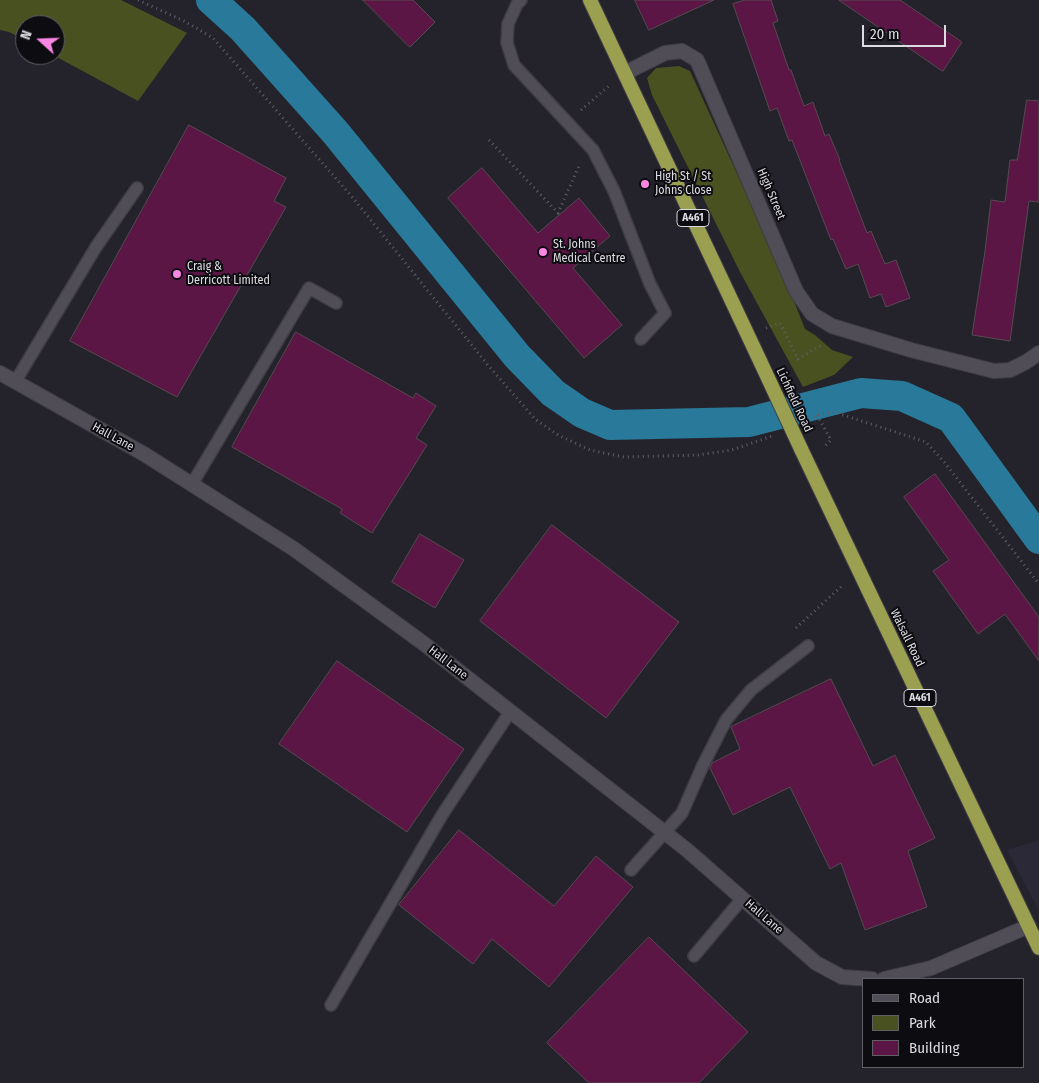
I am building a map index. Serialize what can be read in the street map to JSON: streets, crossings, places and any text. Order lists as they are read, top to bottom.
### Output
{
  "streets": {
    "highway": ["A461", "Lichfield Road", "Walsall Road"],
    "street": ["High Street", "Hall Lane"]
  },
  "crossings": [
    ["High Street", "A461"],
    ["High Street", "Lichfield Road"],
    ["A461", "Lichfield Road"],
    ["Lichfield Road", "Walsall Road"]
  ],
  "places": ["High St / St Johns Close", "St. Johns Medical Centre", "Craig & Derricott Limited"],
  "legend": ["Road", "Park", "Building"],
  "scale_bar": "20 m",
  "north": "left"
}
